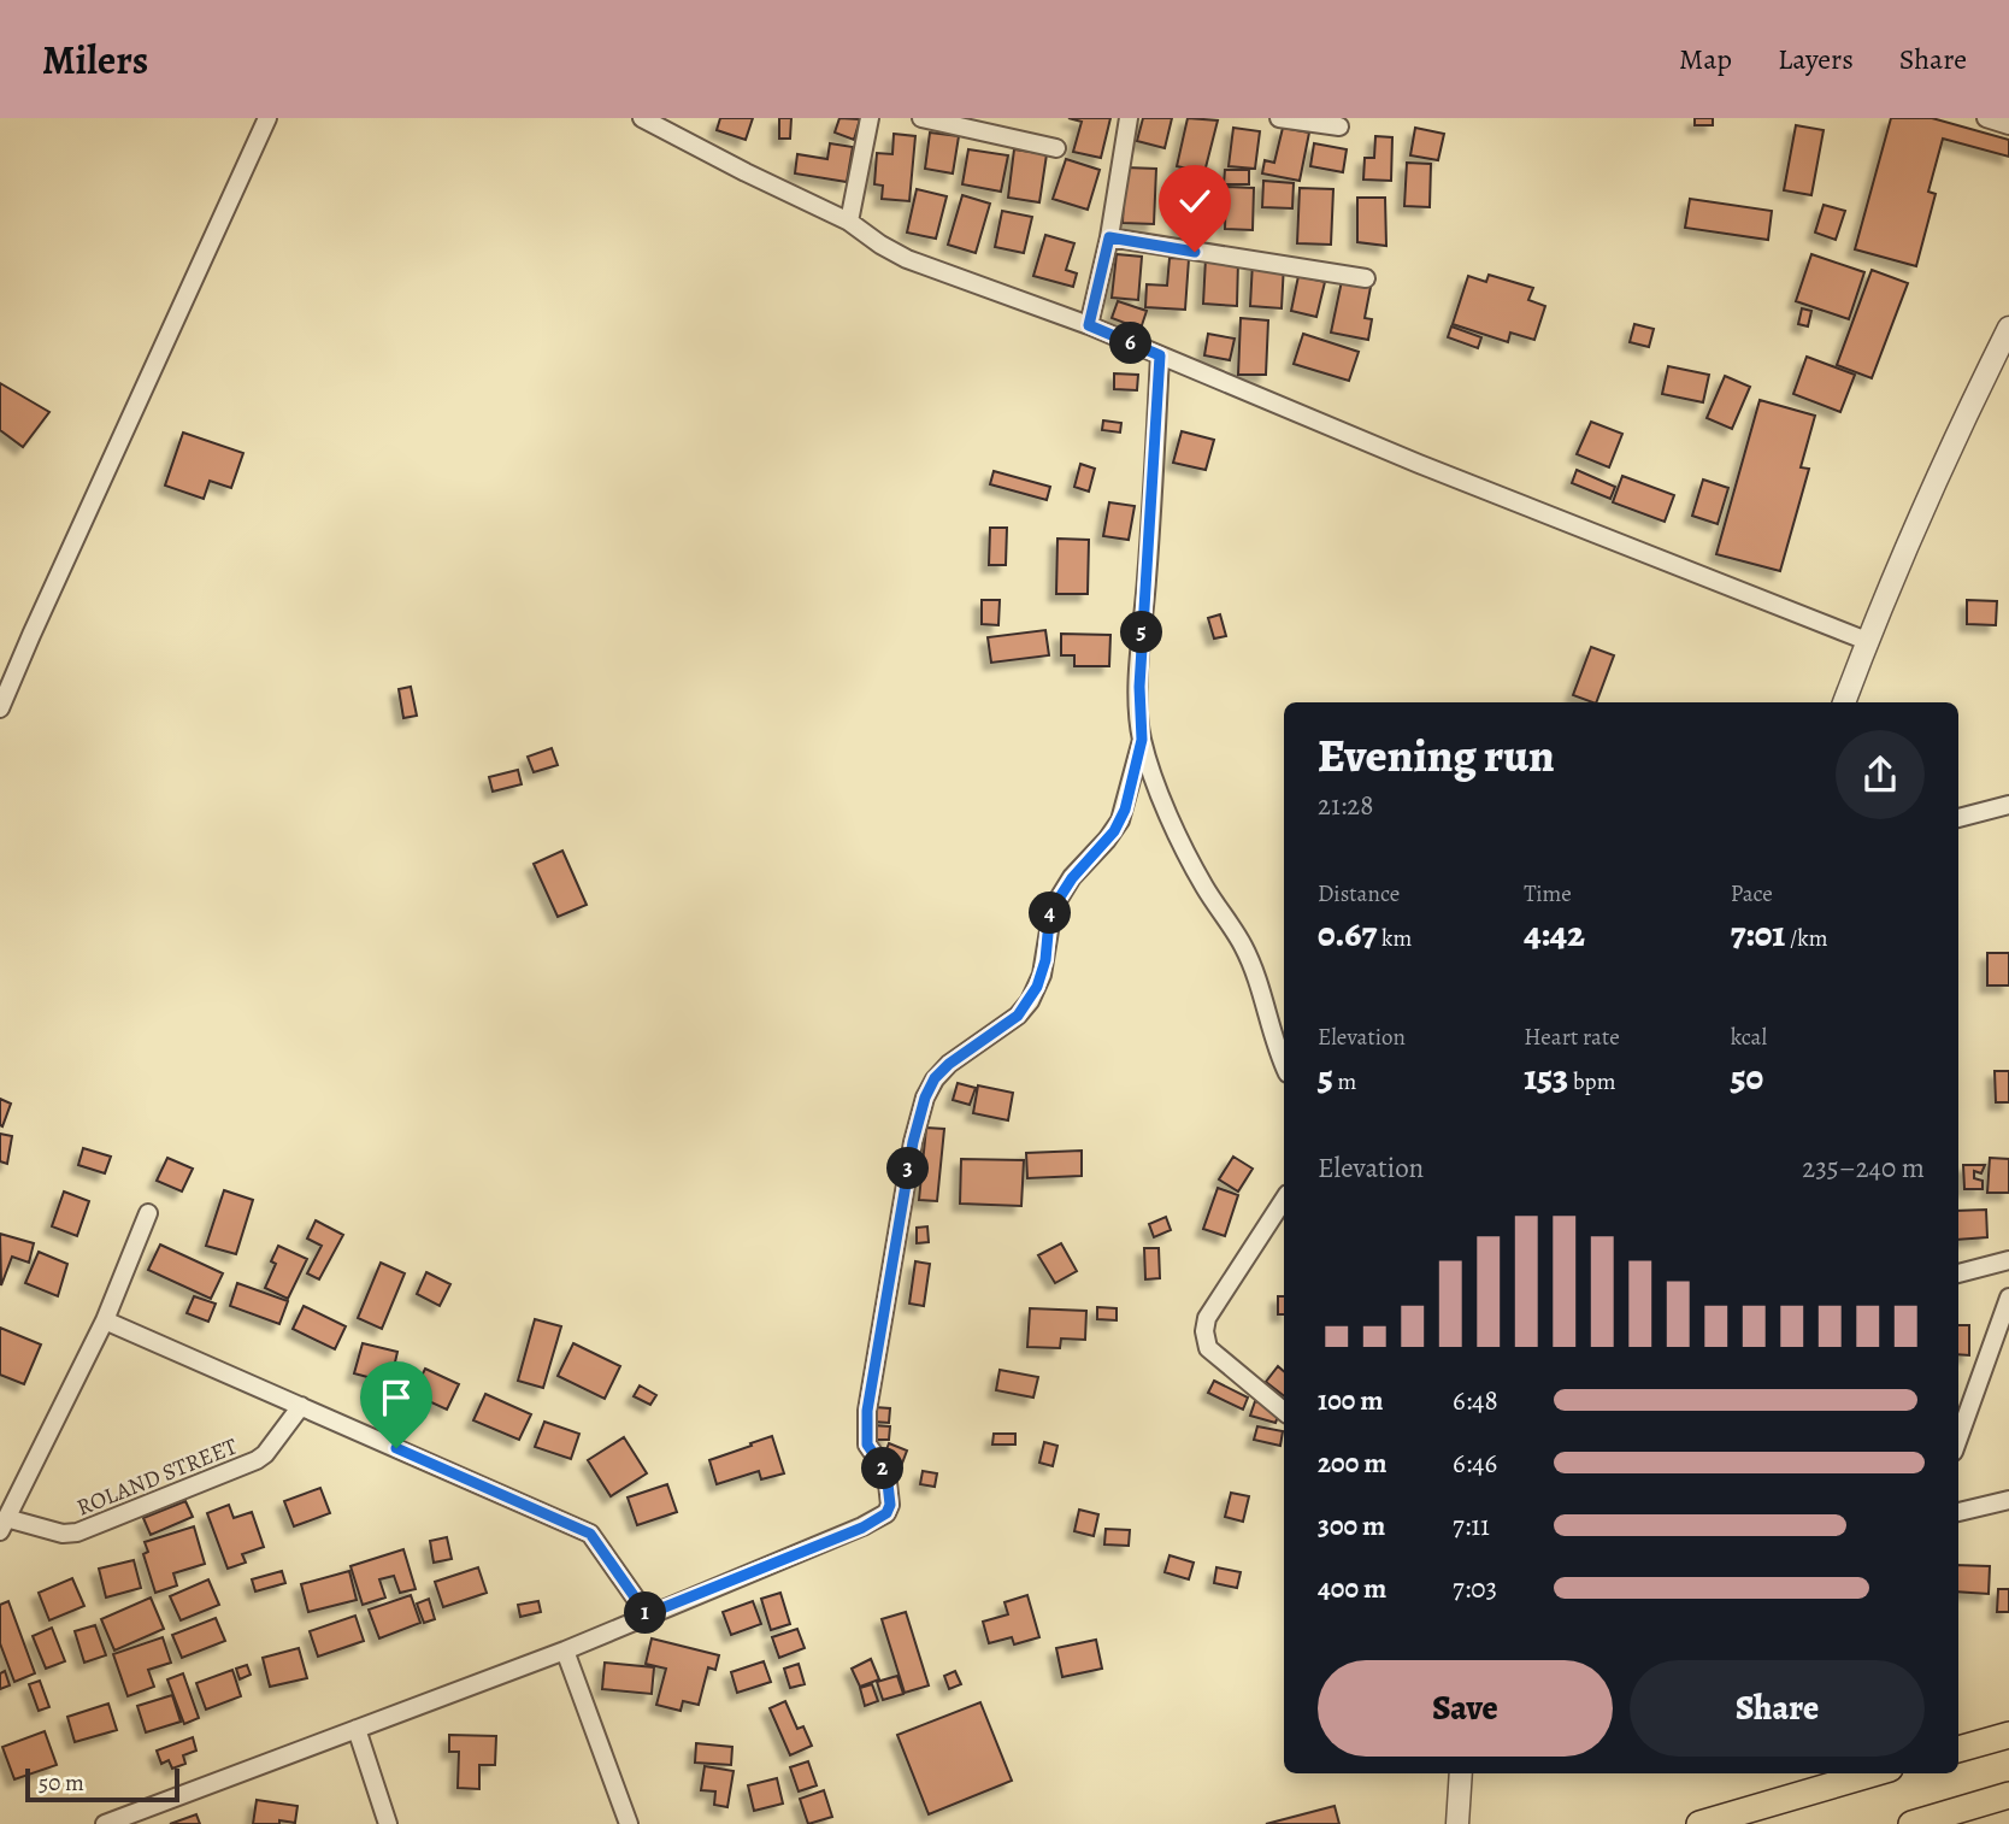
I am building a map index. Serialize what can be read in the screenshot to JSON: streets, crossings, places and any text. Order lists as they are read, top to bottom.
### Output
{
  "streets": {
    "street": ["ROLAND STREET"]
  },
  "scale_bar": "50 m",
  "page": {
    "header": "Milers",
    "nav": ["Map", "Layers", "Share"],
    "pins": [
      "6",
      "5",
      "4",
      "3",
      "2",
      "1"
    ],
    "heading": ["Evening run", "21:28"],
    "stats": [
      ["Distance", "0.67 km"],
      ["Time", "4:42"],
      ["Pace", "7:01 /km"],
      ["Elevation", "5 m"],
      ["Heart rate", "153 bpm"],
      ["kcal", "50"]
    ],
    "chart": ["Elevation", "235–240 m"],
    "list": [
      {
        "name": "100 m",
        "note": "6:48"
      },
      {
        "name": "200 m",
        "note": "6:46"
      },
      {
        "name": "300 m",
        "note": "7:11"
      },
      {
        "name": "400 m",
        "note": "7:03"
      }
    ],
    "buttons": ["Save", "Share"],
    "scale": "50 m"
  }
}
